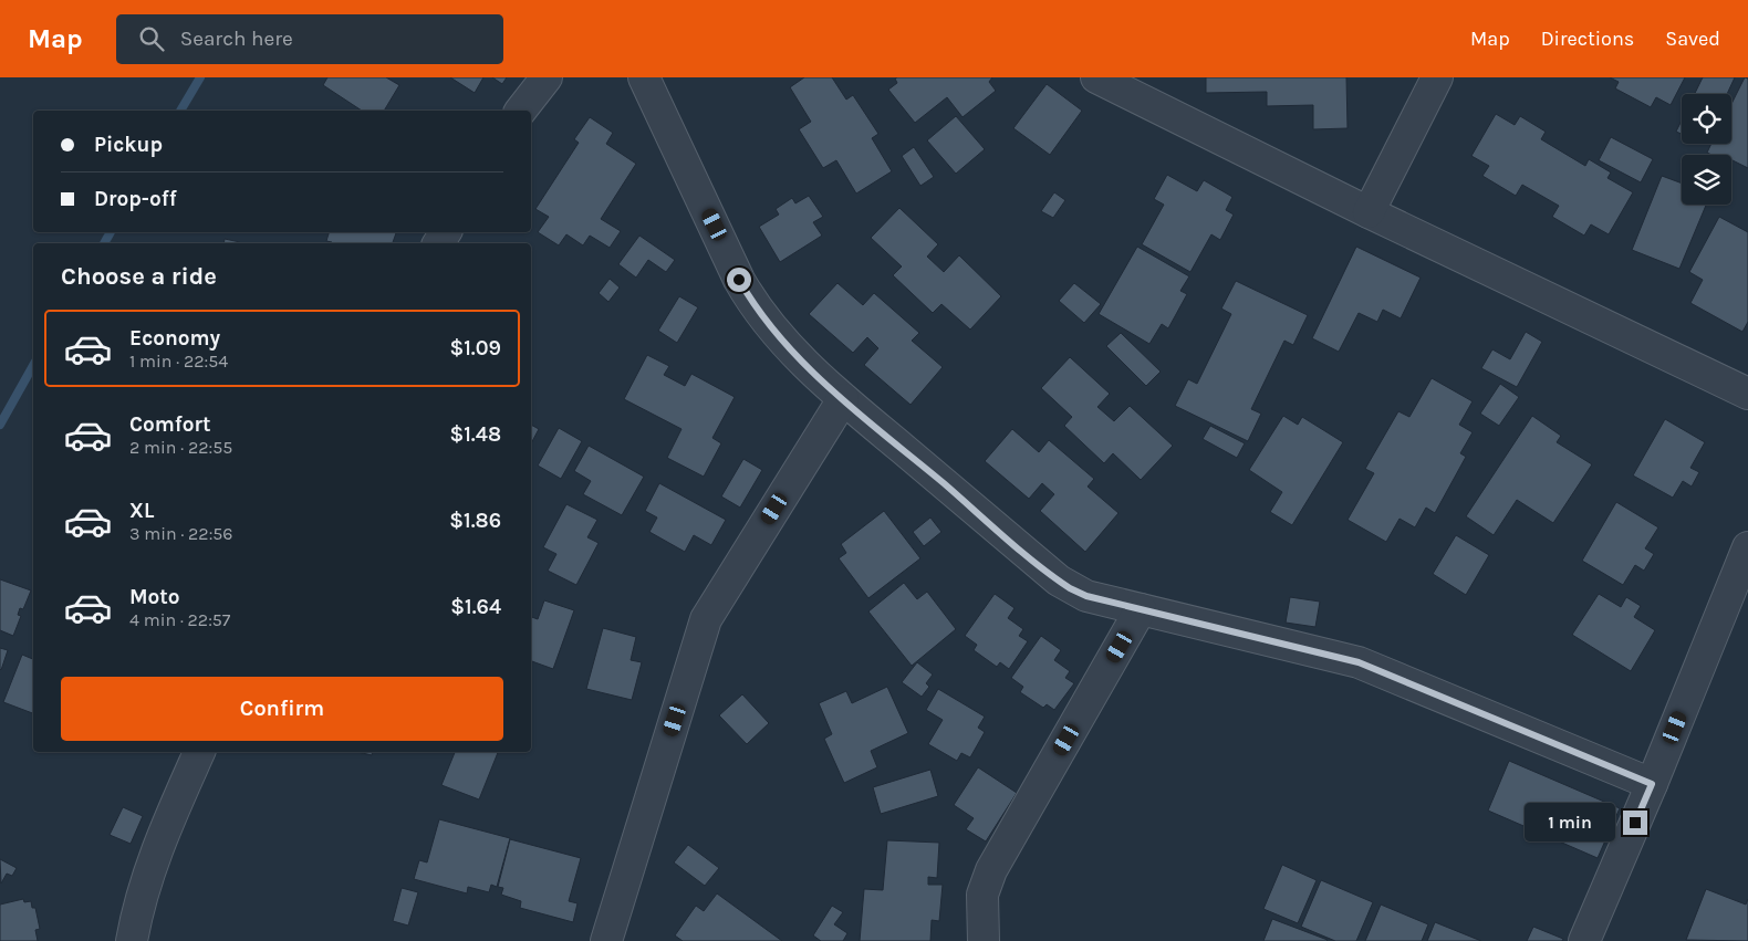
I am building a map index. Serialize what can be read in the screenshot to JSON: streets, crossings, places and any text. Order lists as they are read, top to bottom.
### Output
{
  "page": {
    "header": "Map",
    "search": "Search here",
    "nav": ["Map", "Directions", "Saved"],
    "banner": ["Pickup", "Drop-off"],
    "heading": "Choose a ride",
    "list": [
      {
        "name": "Economy",
        "note": "1 min · 22:54",
        "value": "$1.09"
      },
      {
        "name": "Comfort",
        "note": "2 min · 22:55",
        "value": "$1.48"
      },
      {
        "name": "XL",
        "note": "3 min · 22:56",
        "value": "$1.86"
      },
      {
        "name": "Moto",
        "note": "4 min · 22:57",
        "value": "$1.64"
      }
    ],
    "buttons": "Confirm",
    "bubble": "1 min"
  }
}
